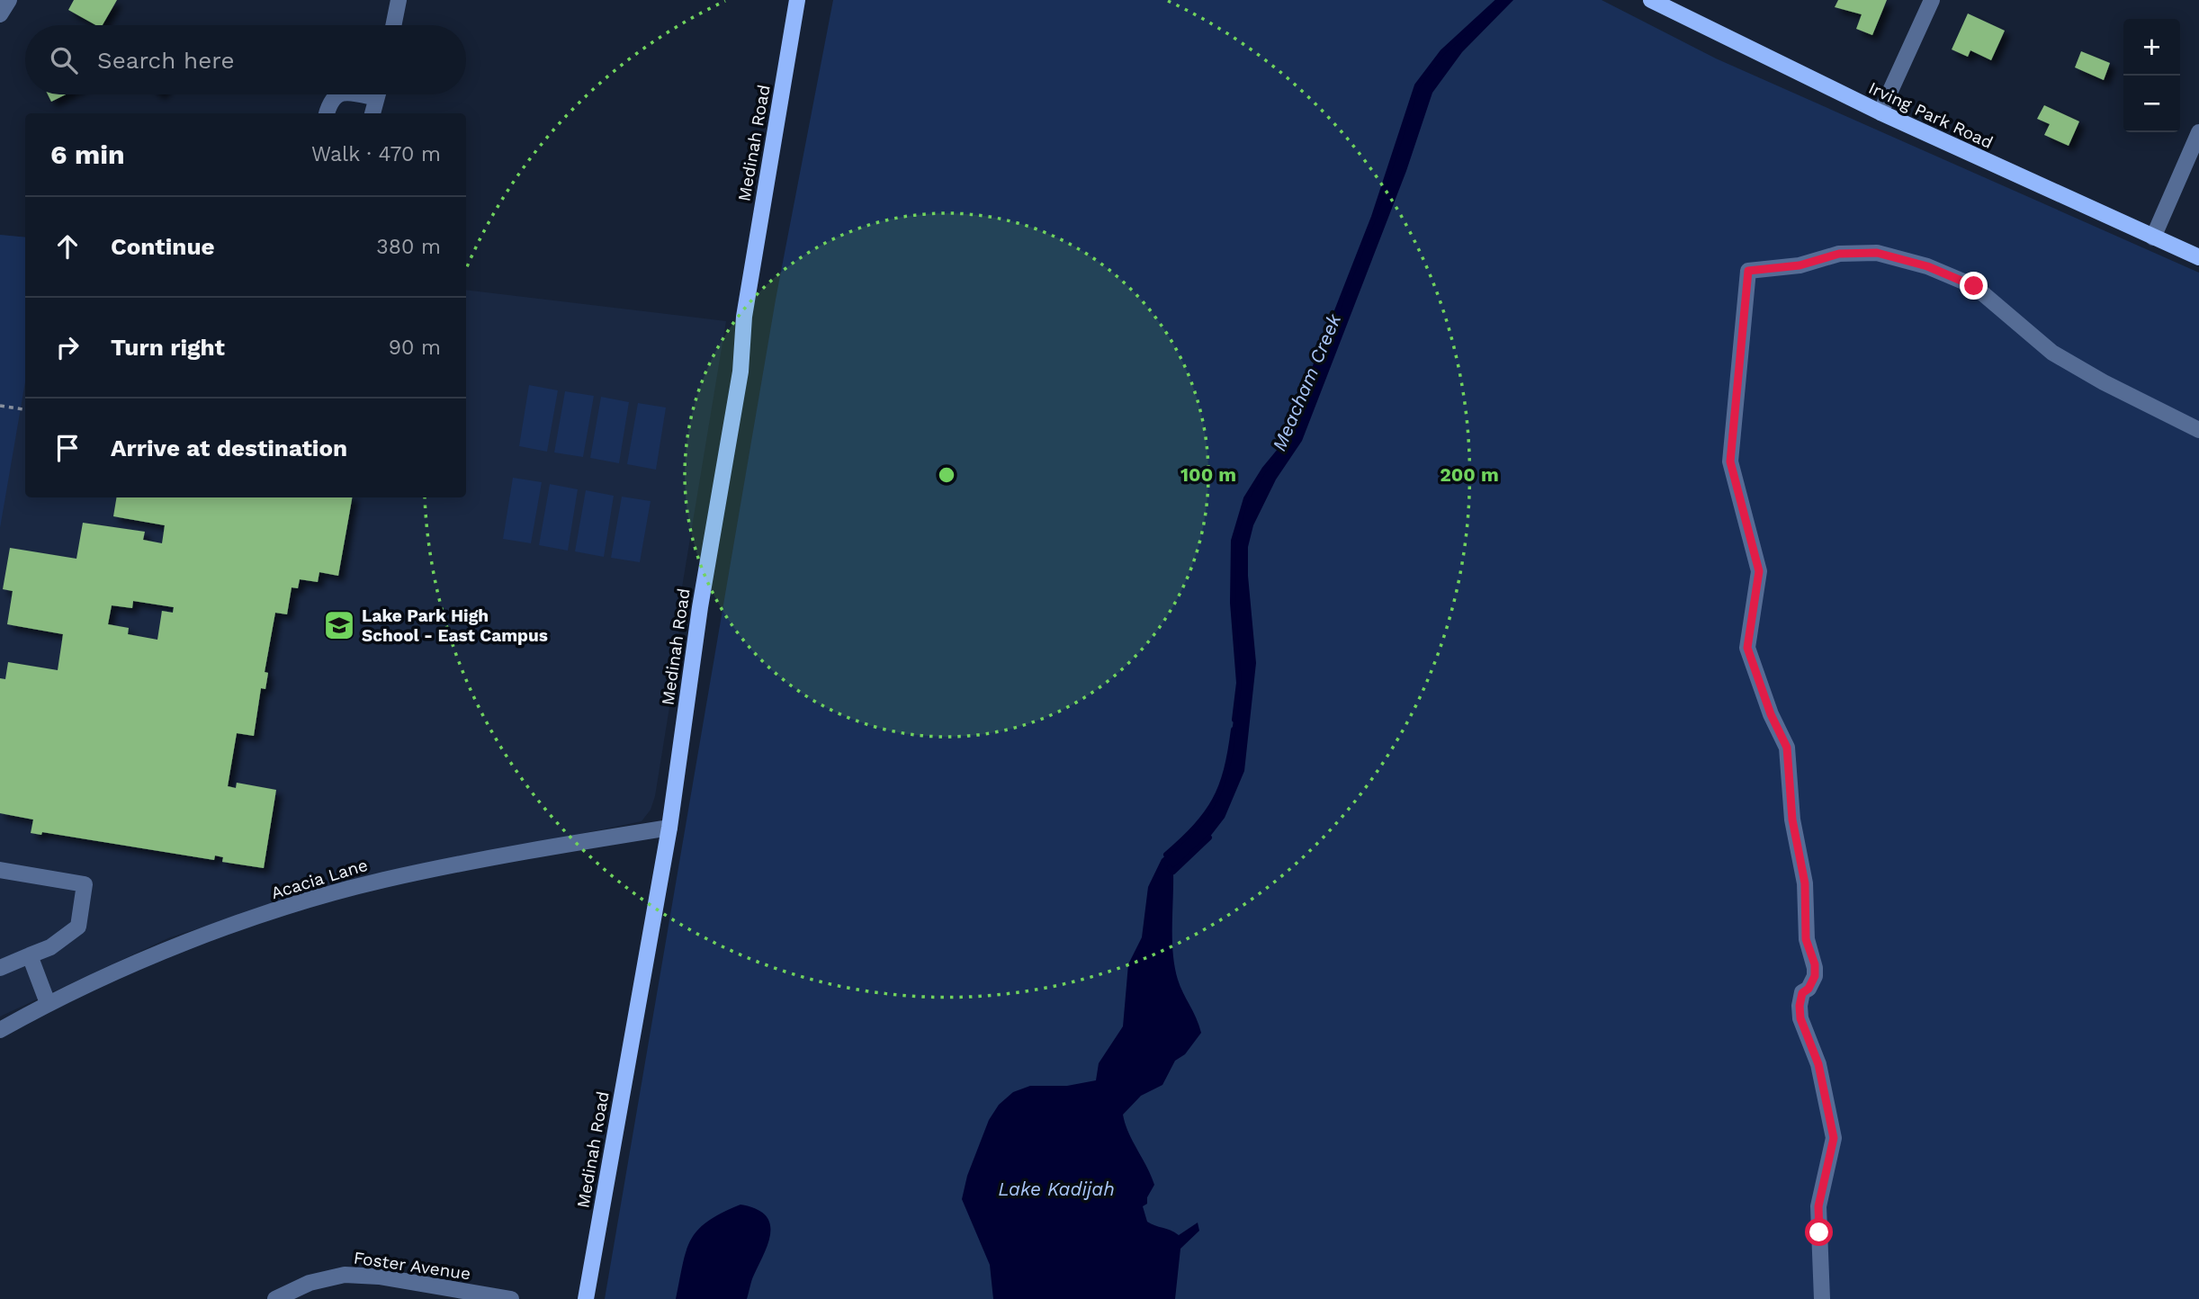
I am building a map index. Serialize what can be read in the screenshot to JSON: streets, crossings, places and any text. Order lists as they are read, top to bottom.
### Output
{
  "streets": {
    "main road": ["Irving Park Road", "Medinah Road"],
    "street": ["Acacia Lane", "Foster Avenue"]
  },
  "crossings": [
    ["Medinah Road", "Acacia Lane"]
  ],
  "water": ["Meacham Creek", "Lake Kadijah"],
  "places": {
    "school or university": ["Lake Park High School - East Campus"]
  },
  "page": {
    "map_buttons": ["+", "−"],
    "search": "Search here",
    "heading": ["6 min", "Walk · 470 m"],
    "list": [
      ["Continue", "380 m"],
      ["Turn right", "90 m"],
      "Arrive at destination"
    ]
  },
  "rings": ["100 m", "200 m"]
}
